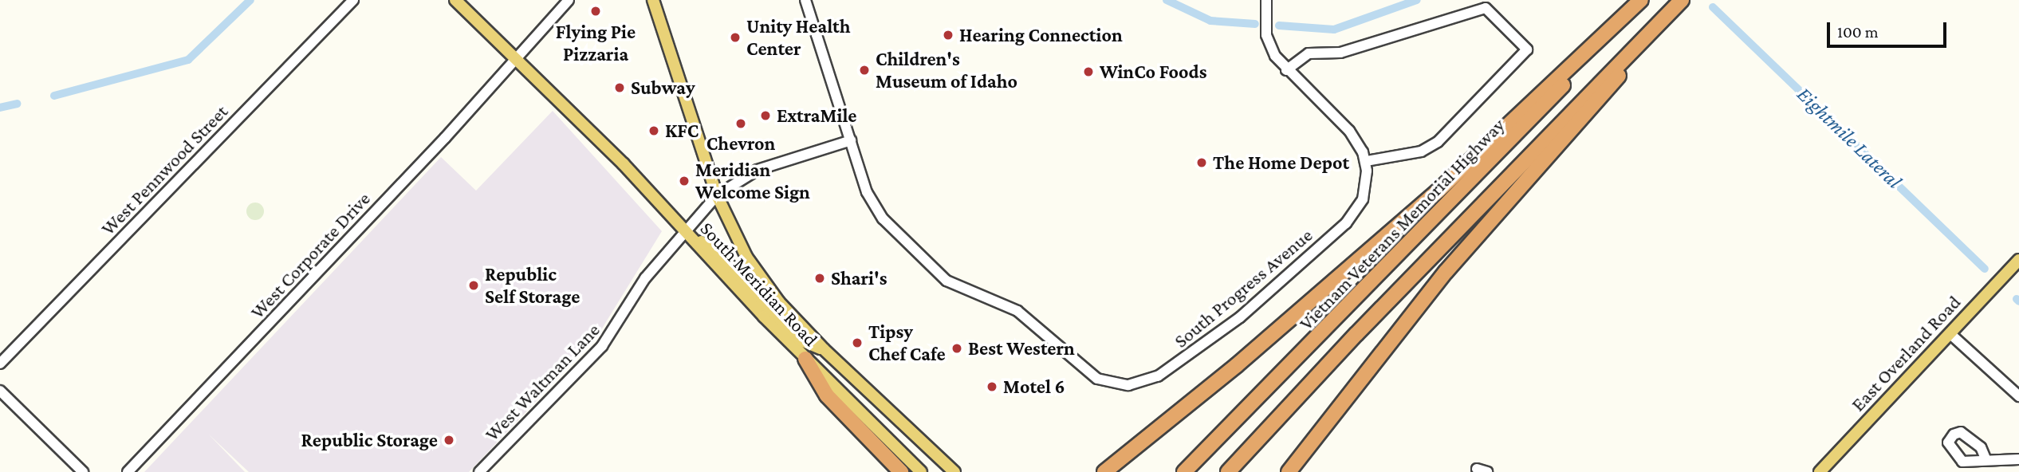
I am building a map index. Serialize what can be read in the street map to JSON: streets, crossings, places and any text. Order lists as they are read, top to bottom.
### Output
{
  "streets": {
    "highway": ["Vietnam Veterans Memorial Highway"],
    "main road": ["South Meridian Road", "East Overland Road"],
    "street": [
      "West Pennwood Street",
      "West Corporate Drive",
      "South Progress Avenue",
      "West Waltman Lane"
    ]
  },
  "crossings": [
    ["West Corporate Drive", "South Meridian Road"],
    ["South Meridian Road", "West Waltman Lane"],
    ["South Progress Avenue", "West Waltman Lane"]
  ],
  "water": ["Eightmile Lateral"],
  "places": [
    "Flying Pie Pizzaria",
    "Hearing Connection",
    "Unity Health Center",
    "Children's Museum of Idaho",
    "WinCo Foods",
    "Subway",
    "ExtraMile",
    "Chevron",
    "KFC",
    "The Home Depot",
    "Meridian Welcome Sign",
    "Shari's",
    "Republic Self Storage",
    "Tipsy Chef Cafe",
    "Best Western",
    "Motel 6",
    "Republic Storage"
  ],
  "scale_bar": "100 m"
}
